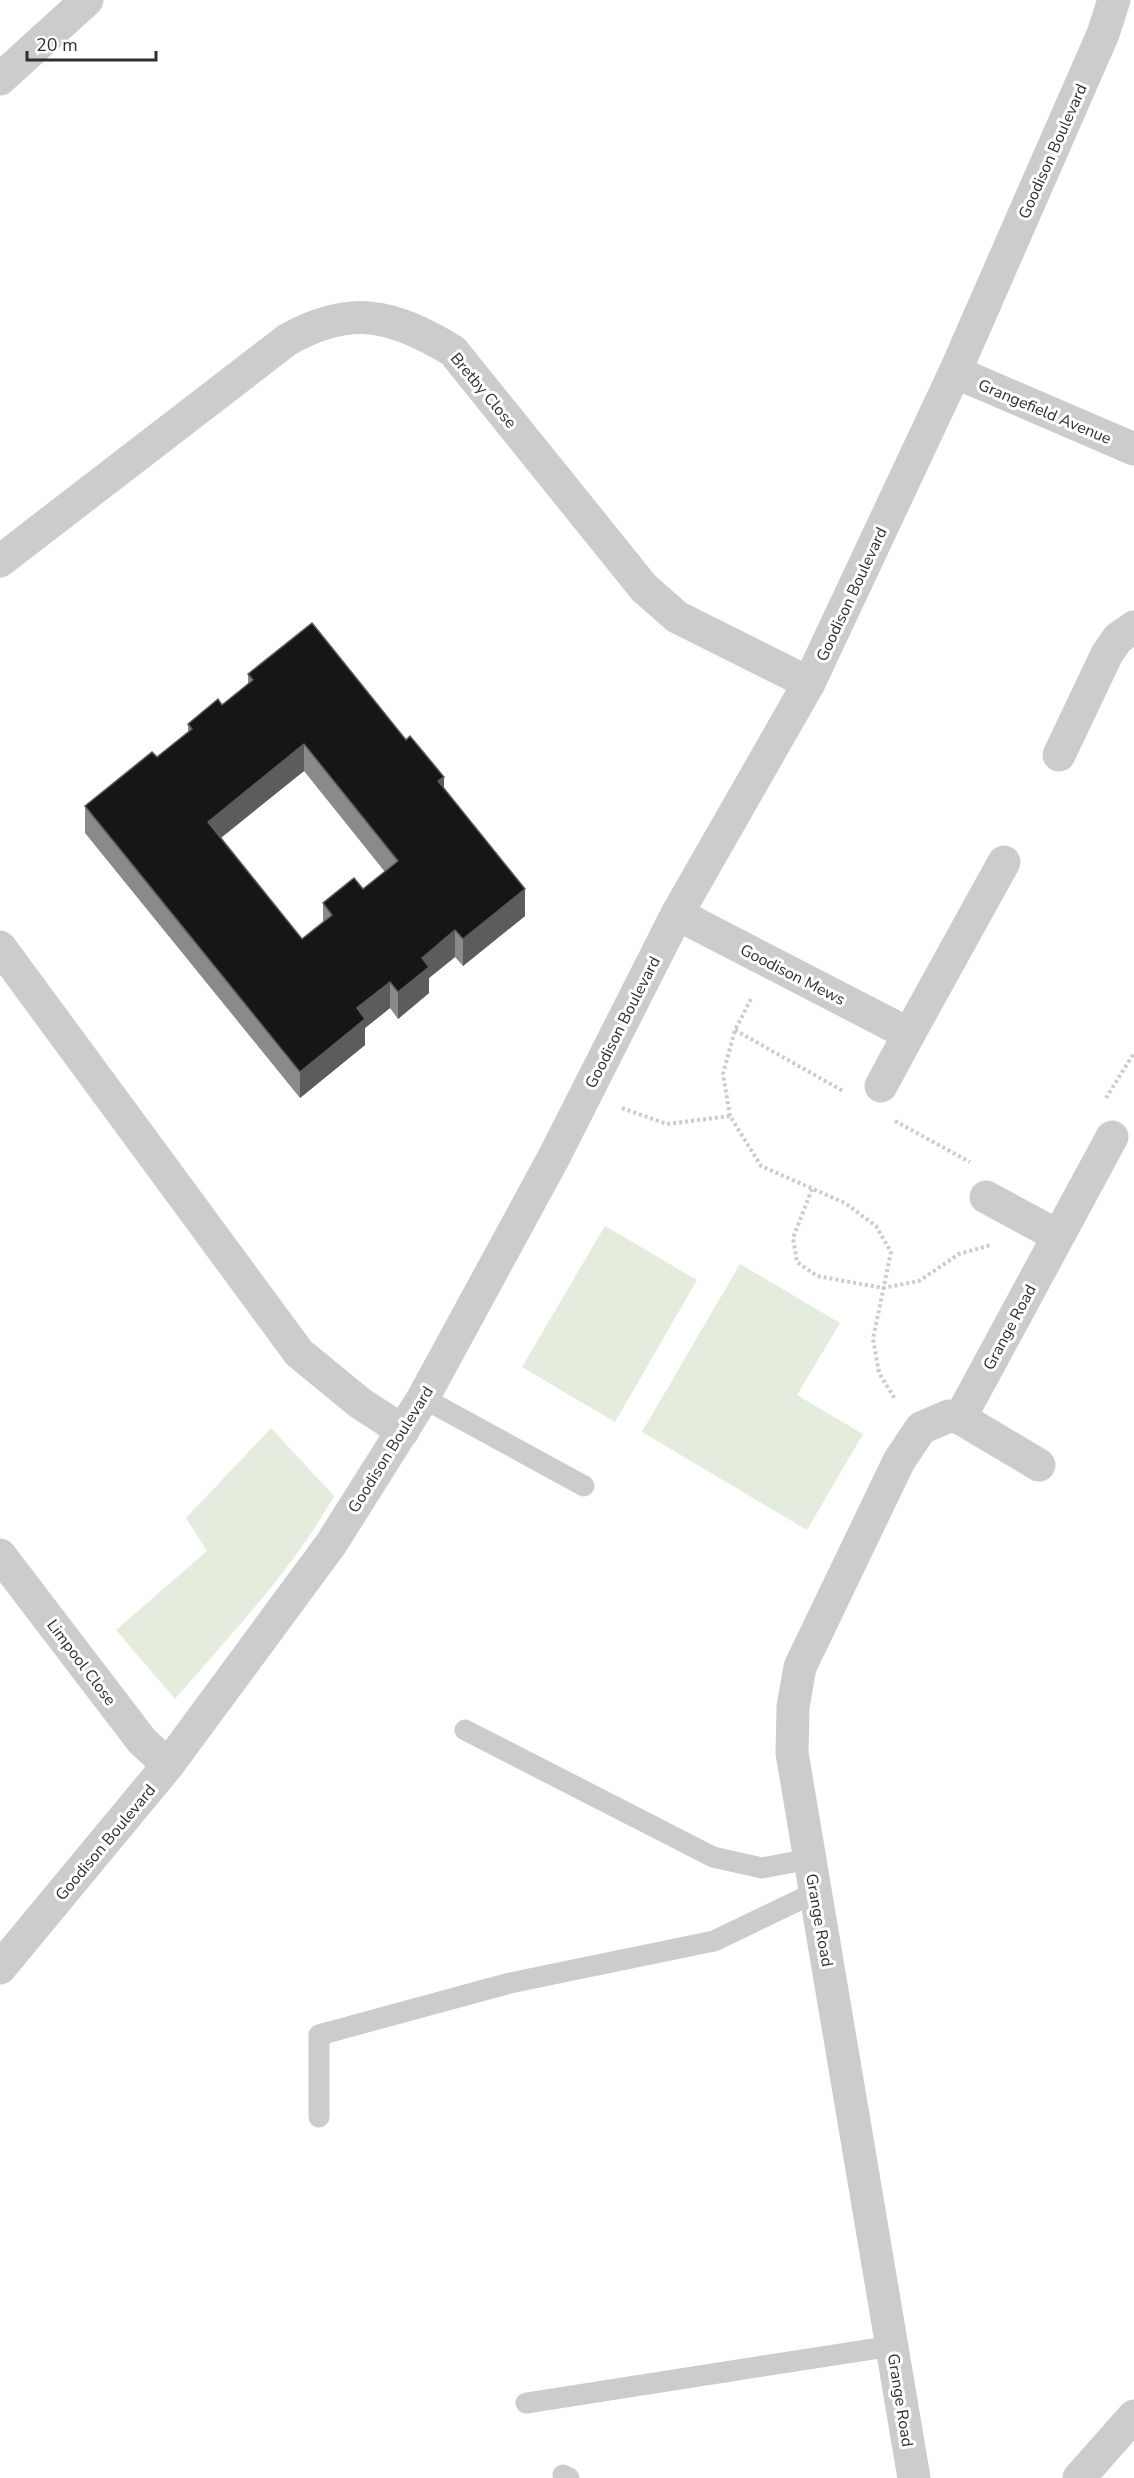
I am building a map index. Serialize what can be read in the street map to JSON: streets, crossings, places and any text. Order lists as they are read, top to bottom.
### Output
{
  "streets": {
    "street": [
      "Goodison Boulevard",
      "Bretby Close",
      "Grangefield Avenue",
      "Goodison Mews",
      "Grange Road",
      "Limpool Close"
    ]
  },
  "crossings": [
    ["Goodison Boulevard", "Bretby Close"],
    ["Goodison Boulevard", "Grangefield Avenue"],
    ["Goodison Boulevard", "Goodison Mews"],
    ["Goodison Boulevard", "Limpool Close"]
  ],
  "scale_bar": "20 m"
}
